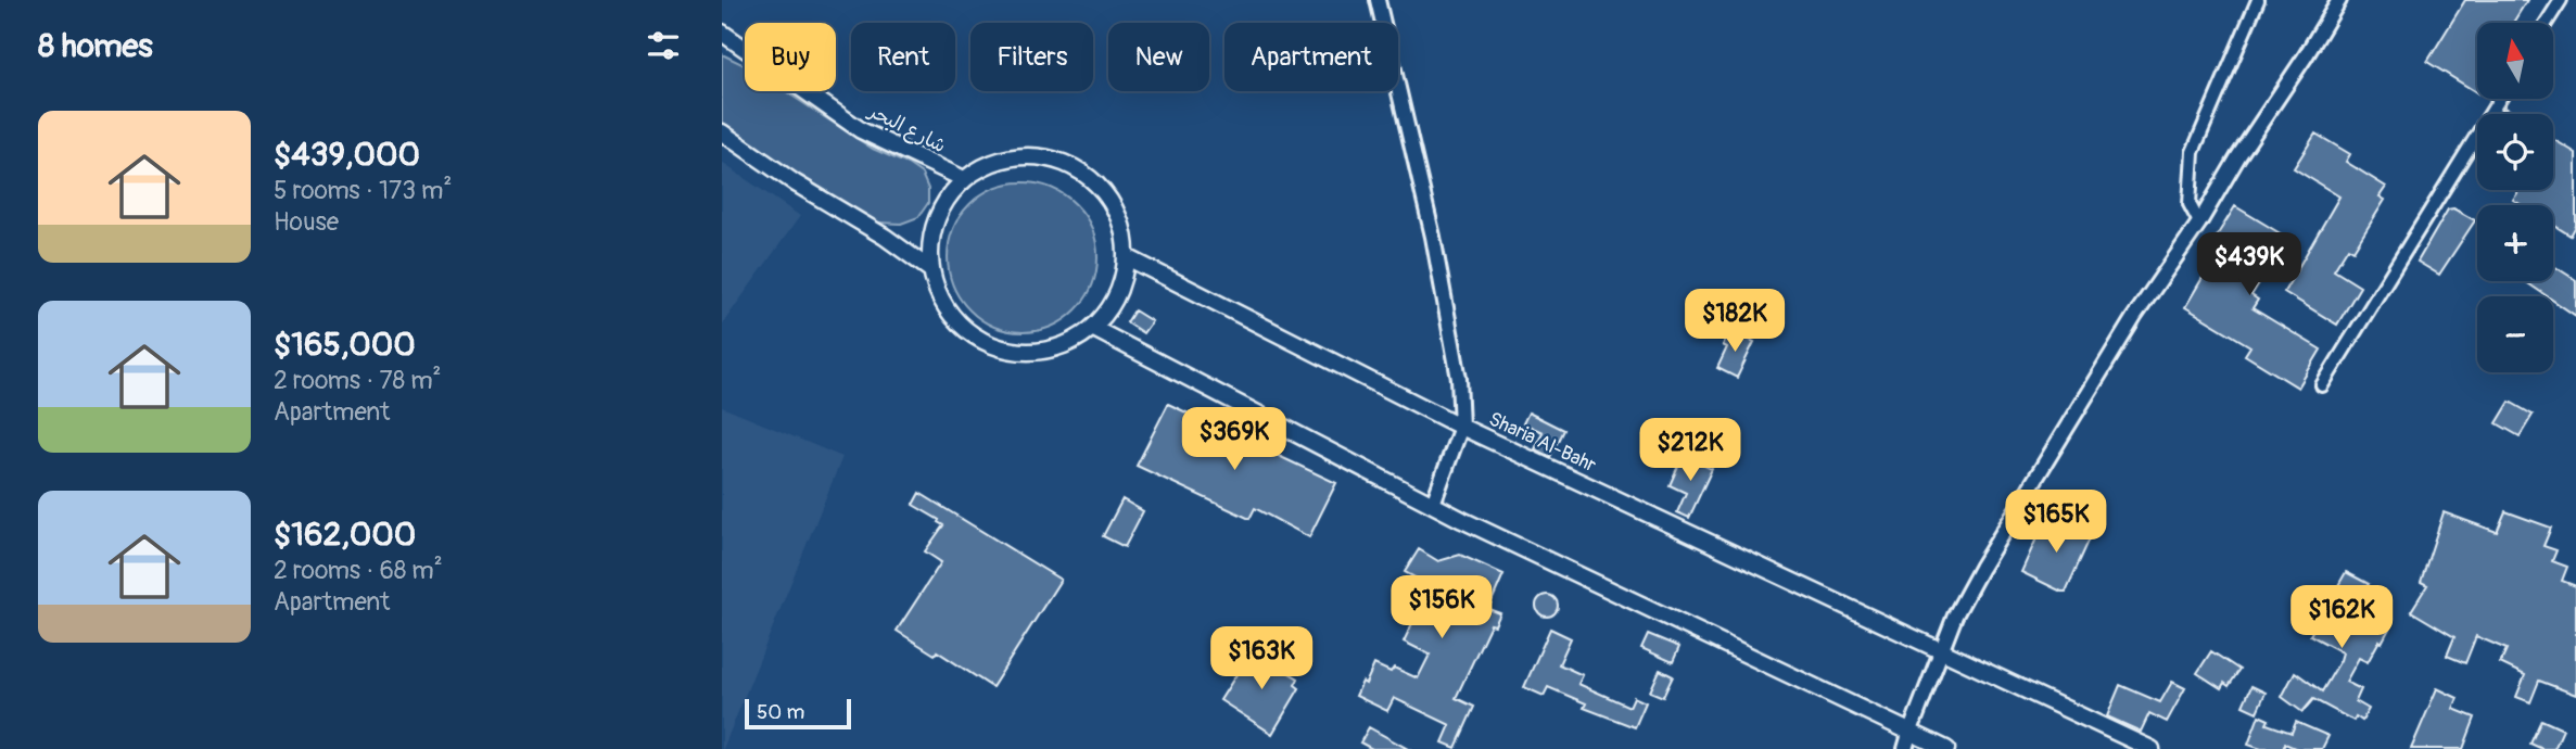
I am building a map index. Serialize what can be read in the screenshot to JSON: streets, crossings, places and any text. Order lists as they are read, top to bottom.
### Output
{
  "streets": {
    "main road": ["شارع البحر", "Sharia Al-Bahr"]
  },
  "crossings": [
    ["شارع البحر", "Sharia Al-Bahr"]
  ],
  "scale_bar": "50 m",
  "north": "top",
  "page": {
    "heading": "8 homes",
    "map_buttons": ["+", "−"],
    "chip": [
      "Buy",
      "Rent",
      "Filters",
      "New",
      "Apartment"
    ],
    "list": [
      {
        "name": "$439,000",
        "note": "5 rooms · 173 m² · House"
      },
      {
        "name": "$165,000",
        "note": "2 rooms · 78 m² · Apartment"
      },
      {
        "name": "$162,000",
        "note": "2 rooms · 68 m² · Apartment"
      }
    ],
    "price": [
      "$439K",
      "$182K",
      "$369K",
      "$212K",
      "$165K",
      "$156K",
      "$162K",
      "$163K"
    ],
    "scale": "50 m"
  }
}
